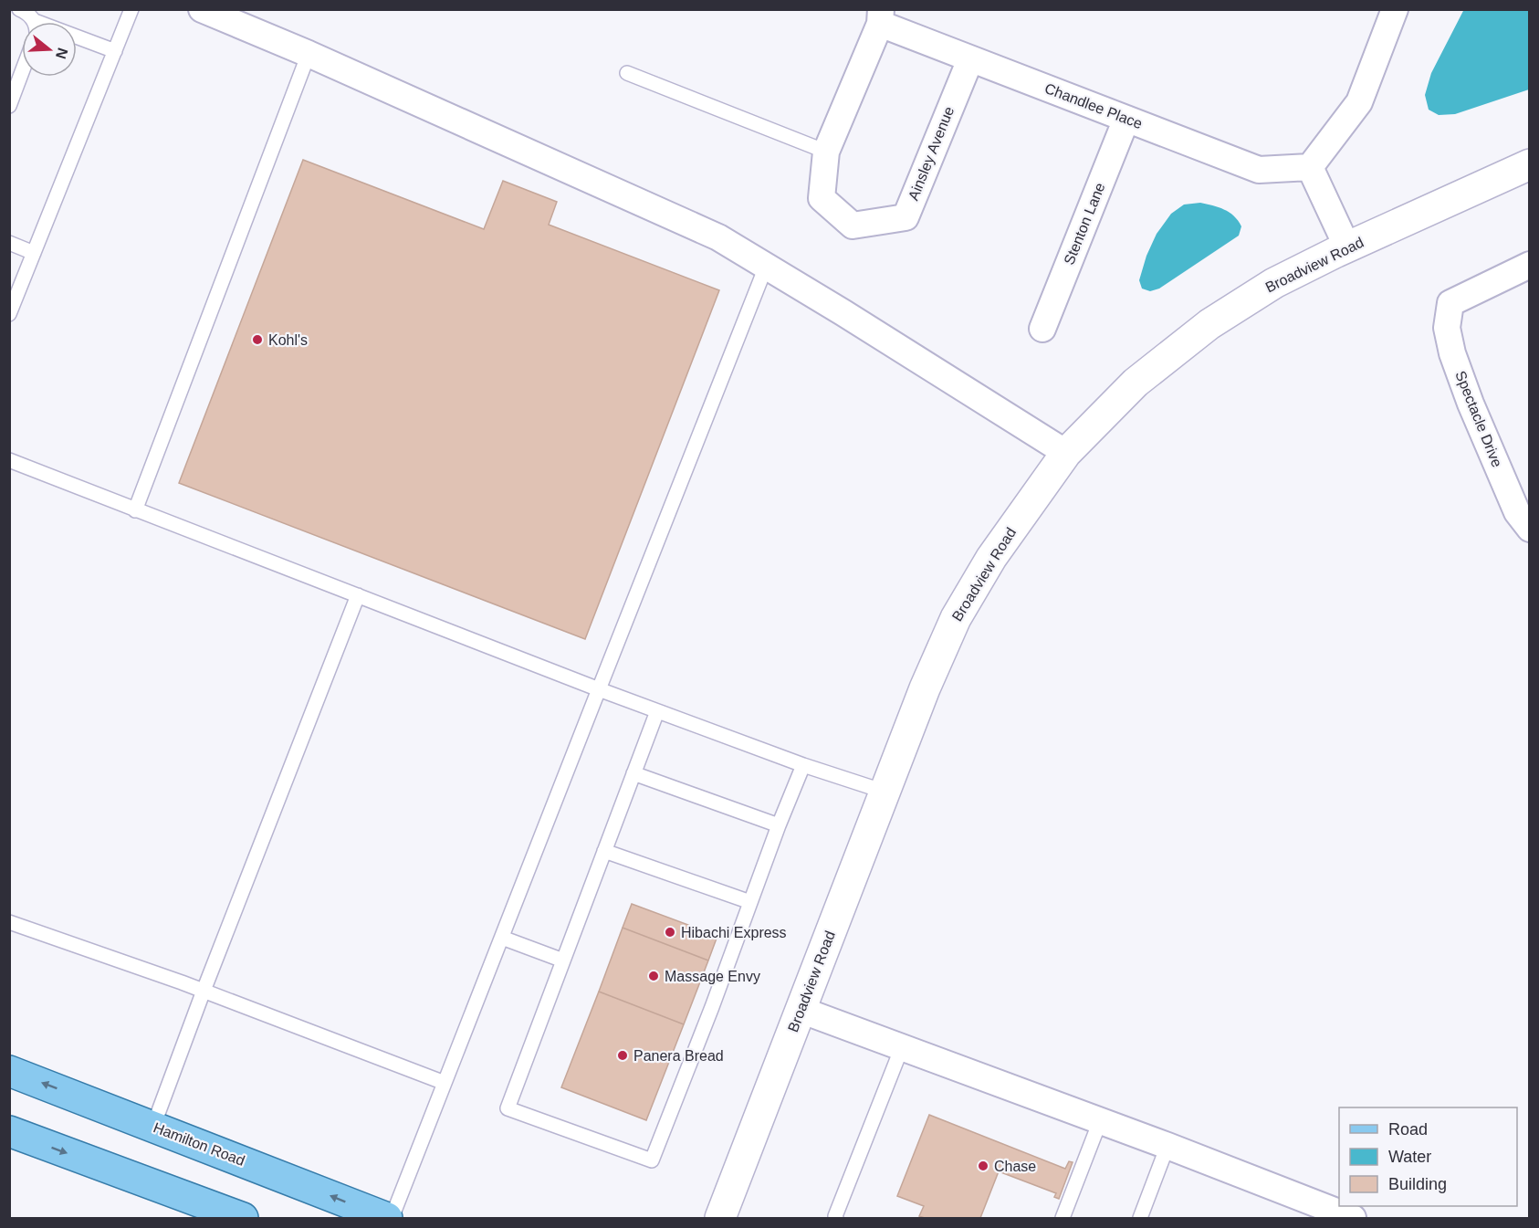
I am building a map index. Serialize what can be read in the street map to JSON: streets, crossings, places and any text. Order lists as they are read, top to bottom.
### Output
{
  "streets": {
    "main road": ["Hamilton Road"],
    "street": [
      "Chandlee Place",
      "Ainsley Avenue",
      "Stenton Lane",
      "Broadview Road",
      "Spectacle Drive"
    ]
  },
  "crossings": [
    ["Chandlee Place", "Ainsley Avenue"],
    ["Chandlee Place", "Stenton Lane"]
  ],
  "places": [
    "Kohl's",
    "Hibachi Express",
    "Massage Envy",
    "Panera Bread",
    "Chase"
  ],
  "legend": ["Road", "Water", "Building"],
  "north": "right"
}
